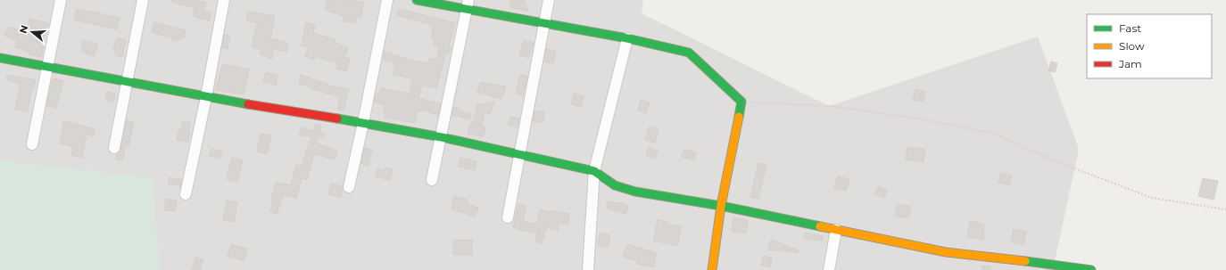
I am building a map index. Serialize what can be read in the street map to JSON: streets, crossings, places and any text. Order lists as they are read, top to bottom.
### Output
{
  "legend": ["Fast", "Slow", "Jam"],
  "north": "left"
}
